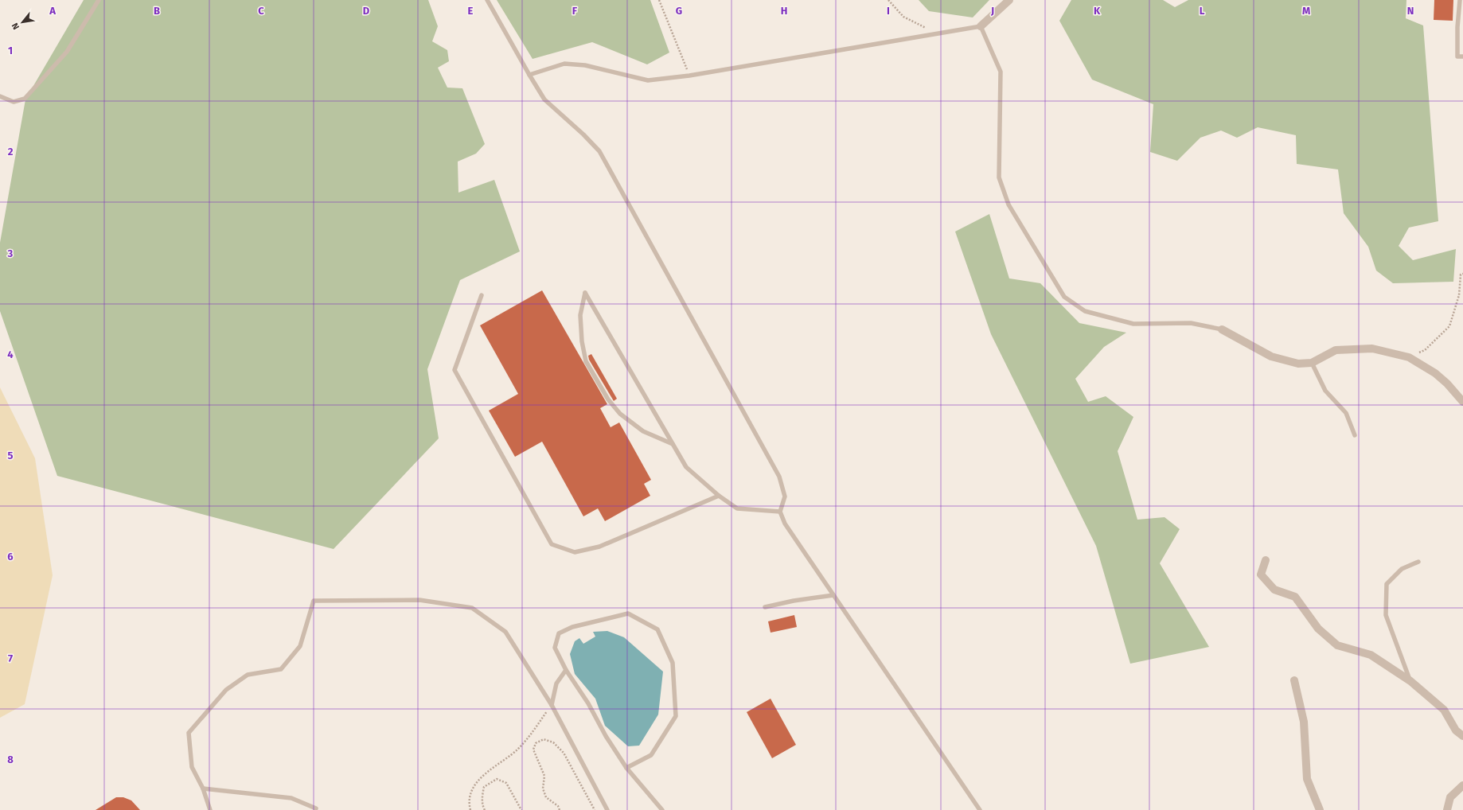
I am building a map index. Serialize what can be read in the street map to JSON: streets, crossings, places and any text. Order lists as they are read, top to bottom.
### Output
{
  "north": "bottom left",
  "grid": {
    "columns": [
      "A",
      "B",
      "C",
      "D",
      "E",
      "F",
      "G",
      "H",
      "I",
      "J",
      "K",
      "L",
      "M",
      "N"
    ],
    "rows": [
      "1",
      "2",
      "3",
      "4",
      "5",
      "6",
      "7",
      "8"
    ]
  }
}
